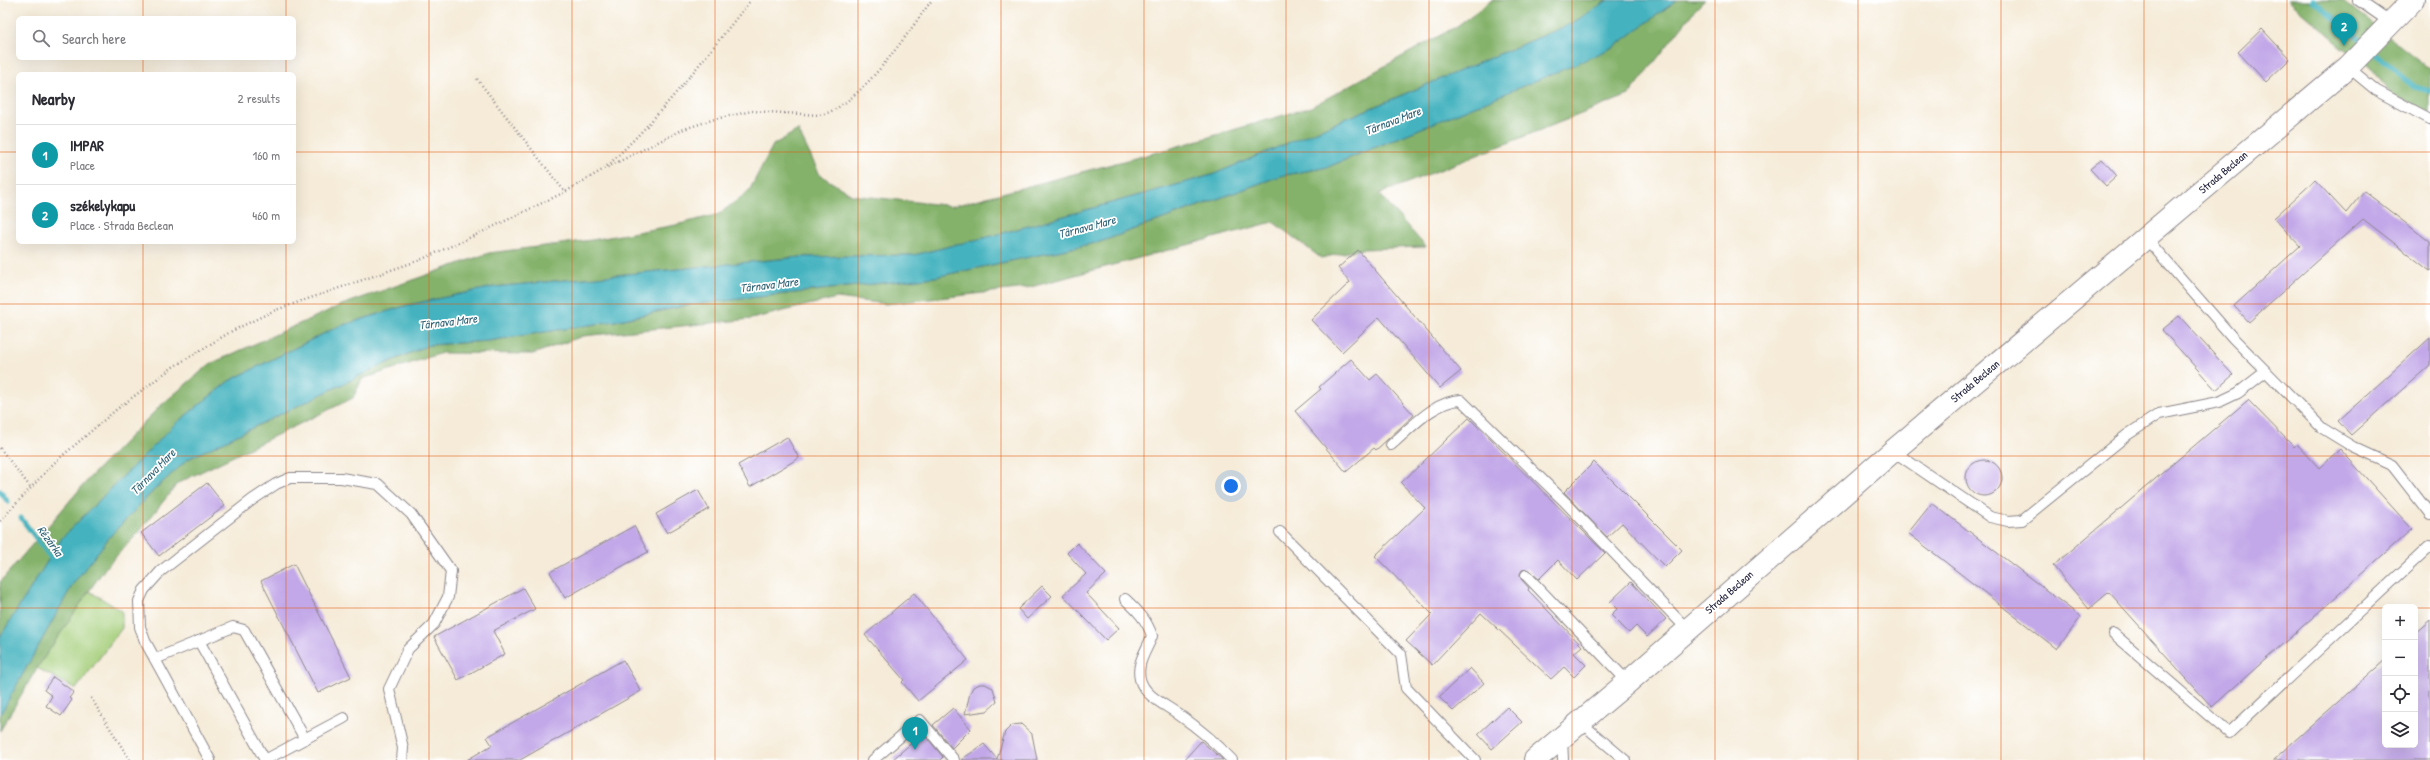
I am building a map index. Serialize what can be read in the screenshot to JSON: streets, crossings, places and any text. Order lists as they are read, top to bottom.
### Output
{
  "streets": {
    "main road": ["Strada Beclean"]
  },
  "water": ["Târnava Mare", "Rézárka"],
  "page": {
    "pins": ["2", "1"],
    "search": "Search here",
    "heading": ["Nearby", "2 results"],
    "list": [
      {
        "mark": "1",
        "name": "IMPAR",
        "note": "Place",
        "value": "160 m"
      },
      {
        "mark": "2",
        "name": "székelykapu",
        "note": "Place · Strada Beclean",
        "value": "460 m"
      }
    ],
    "map_buttons": ["+", "−"]
  }
}
